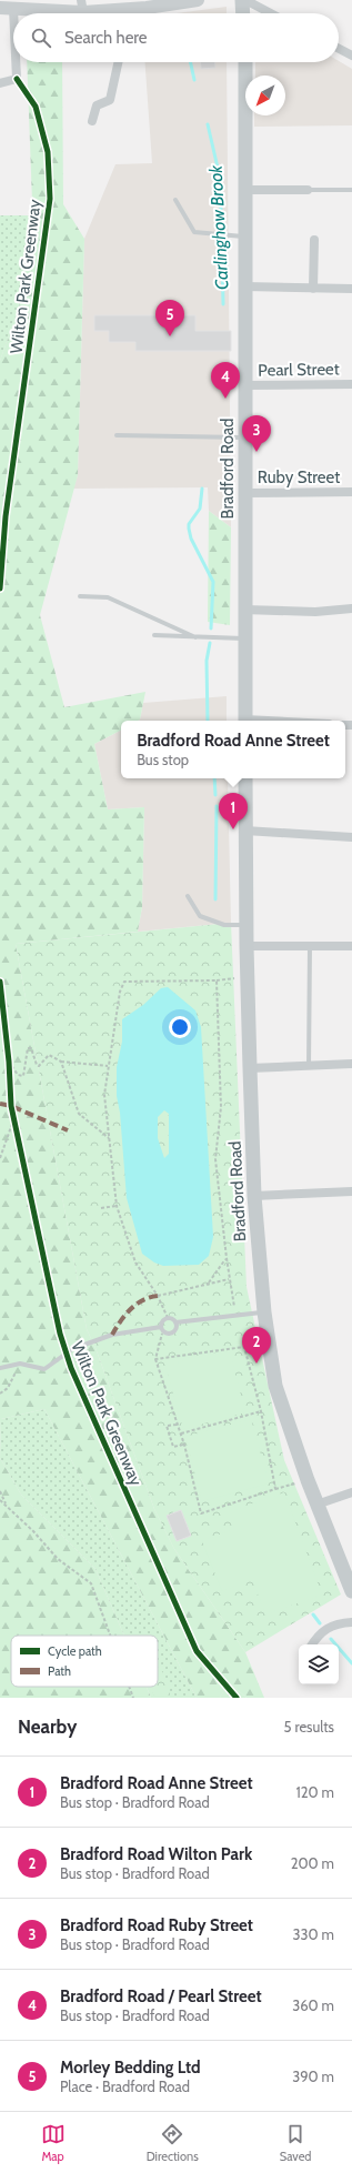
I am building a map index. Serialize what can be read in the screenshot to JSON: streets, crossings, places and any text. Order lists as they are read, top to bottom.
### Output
{
  "streets": {
    "main road": ["Bradford Road"],
    "street": ["Pearl Street", "Ruby Street"],
    "cycle path": ["Wilton Park Greenway"]
  },
  "crossings": [
    ["Pearl Street", "Bradford Road"],
    ["Bradford Road", "Ruby Street"]
  ],
  "water": ["Carlinghow Brook"],
  "legend": ["Cycle path", "Path"],
  "north": "bottom left",
  "page": {
    "search": "Search here",
    "pins": [
      "5",
      "4",
      "3",
      "1",
      "2"
    ],
    "popup": ["Bradford Road Anne Street", "Bus stop"],
    "heading": ["Nearby", "5 results"],
    "list": [
      {
        "mark": "1",
        "name": "Bradford Road Anne Street",
        "note": "Bus stop · Bradford Road",
        "value": "120 m"
      },
      {
        "mark": "2",
        "name": "Bradford Road Wilton Park",
        "note": "Bus stop · Bradford Road",
        "value": "200 m"
      },
      {
        "mark": "3",
        "name": "Bradford Road Ruby Street",
        "note": "Bus stop · Bradford Road",
        "value": "330 m"
      },
      {
        "mark": "4",
        "name": "Bradford Road / Pearl Street",
        "note": "Bus stop · Bradford Road",
        "value": "360 m"
      },
      {
        "mark": "5",
        "name": "Morley Bedding Ltd",
        "note": "Place · Bradford Road",
        "value": "390 m"
      }
    ],
    "nav": ["Map", "Directions", "Saved"]
  }
}
